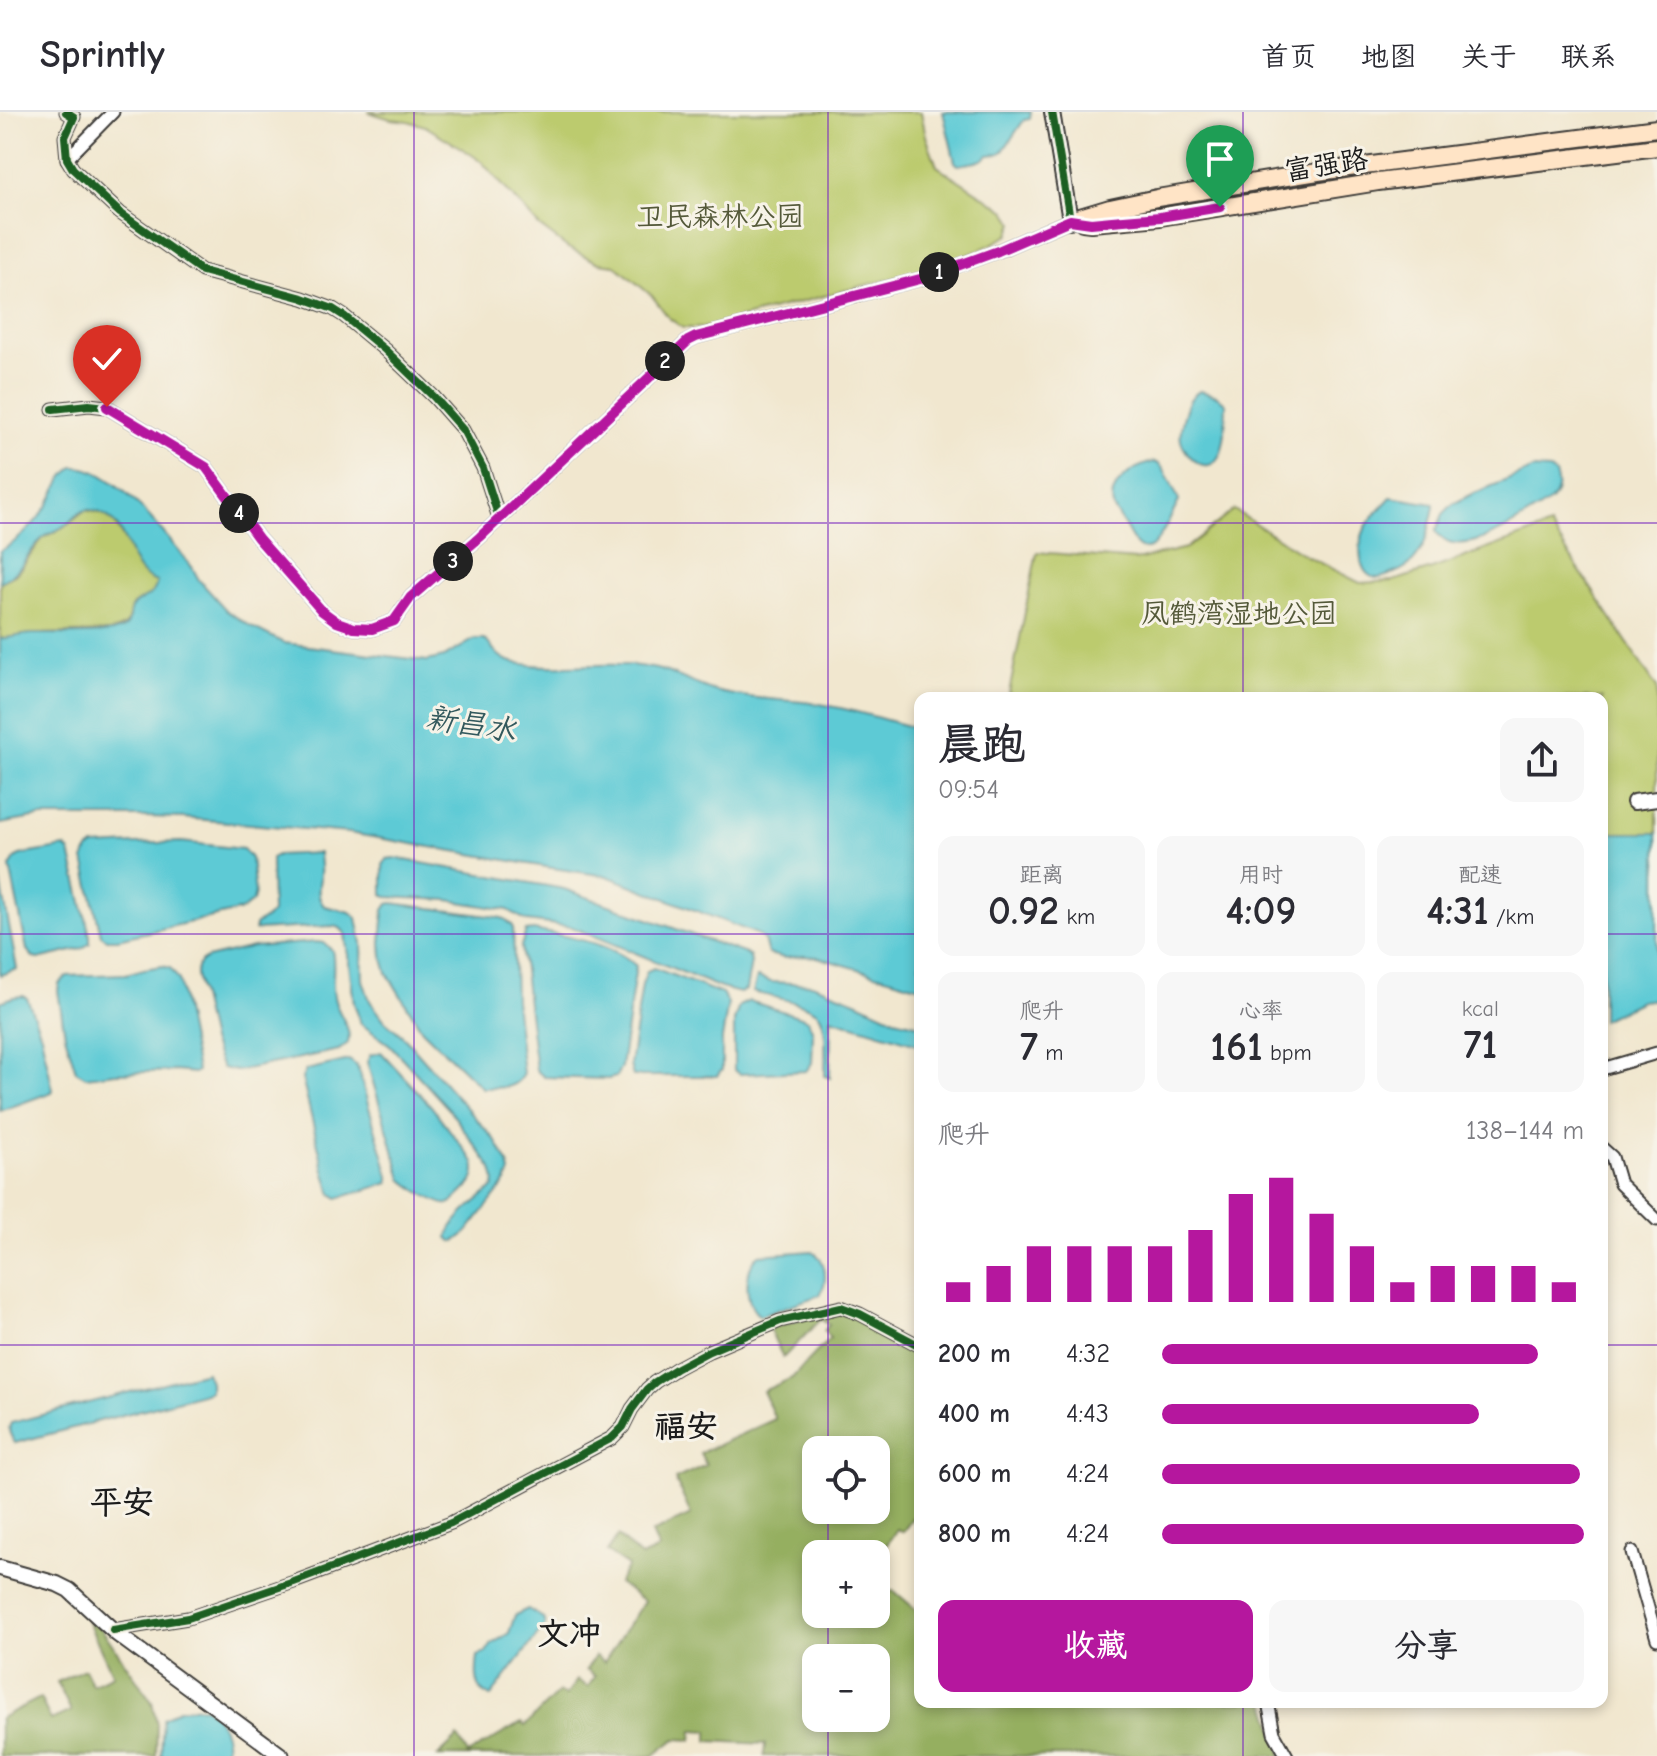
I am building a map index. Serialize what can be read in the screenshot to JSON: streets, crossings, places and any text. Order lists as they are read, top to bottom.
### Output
{
  "streets": {
    "main road": ["富强路"]
  },
  "districts": ["福安", "平安", "文冲"],
  "water": ["新昌水"],
  "parks": ["卫民森林公园", "凤鹤湾湿地公园"],
  "page": {
    "header": "Sprintly",
    "nav": [
      "首页",
      "地图",
      "关于",
      "联系"
    ],
    "pins": [
      "1",
      "2",
      "4",
      "3"
    ],
    "heading": ["晨跑", "09:54"],
    "stats": [
      ["距离", "0.92 km"],
      ["用时", "4:09"],
      ["配速", "4:31 /km"],
      ["爬升", "7 m"],
      ["心率", "161 bpm"],
      ["kcal", "71"]
    ],
    "chart": ["爬升", "138–144 m"],
    "list": [
      {
        "name": "200 m",
        "note": "4:32"
      },
      {
        "name": "400 m",
        "note": "4:43"
      },
      {
        "name": "600 m",
        "note": "4:24"
      },
      {
        "name": "800 m",
        "note": "4:24"
      }
    ],
    "map_buttons": ["+", "−"],
    "buttons": ["收藏", "分享"]
  }
}
